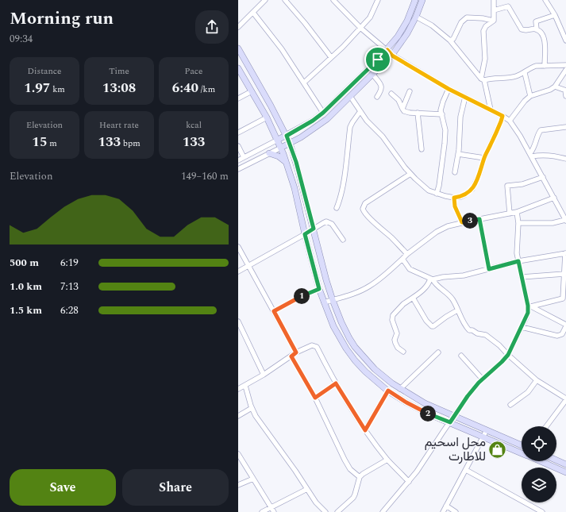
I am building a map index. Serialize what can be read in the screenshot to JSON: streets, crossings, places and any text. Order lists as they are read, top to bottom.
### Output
{
  "places": {
    "shop": ["محل اسحيم للاطارت"]
  },
  "page": {
    "heading": ["Morning run", "09:34"],
    "stats": [
      ["Distance", "1.97 km"],
      ["Time", "13:08"],
      ["Pace", "6:40 /km"],
      ["Elevation", "15 m"],
      ["Heart rate", "133 bpm"],
      ["kcal", "133"]
    ],
    "chart": ["Elevation", "149–160 m"],
    "pins": ["3", "1", "2"],
    "list": [
      {
        "name": "500 m",
        "note": "6:19"
      },
      {
        "name": "1.0 km",
        "note": "7:13"
      },
      {
        "name": "1.5 km",
        "note": "6:28"
      }
    ],
    "buttons": ["Save", "Share"]
  }
}
